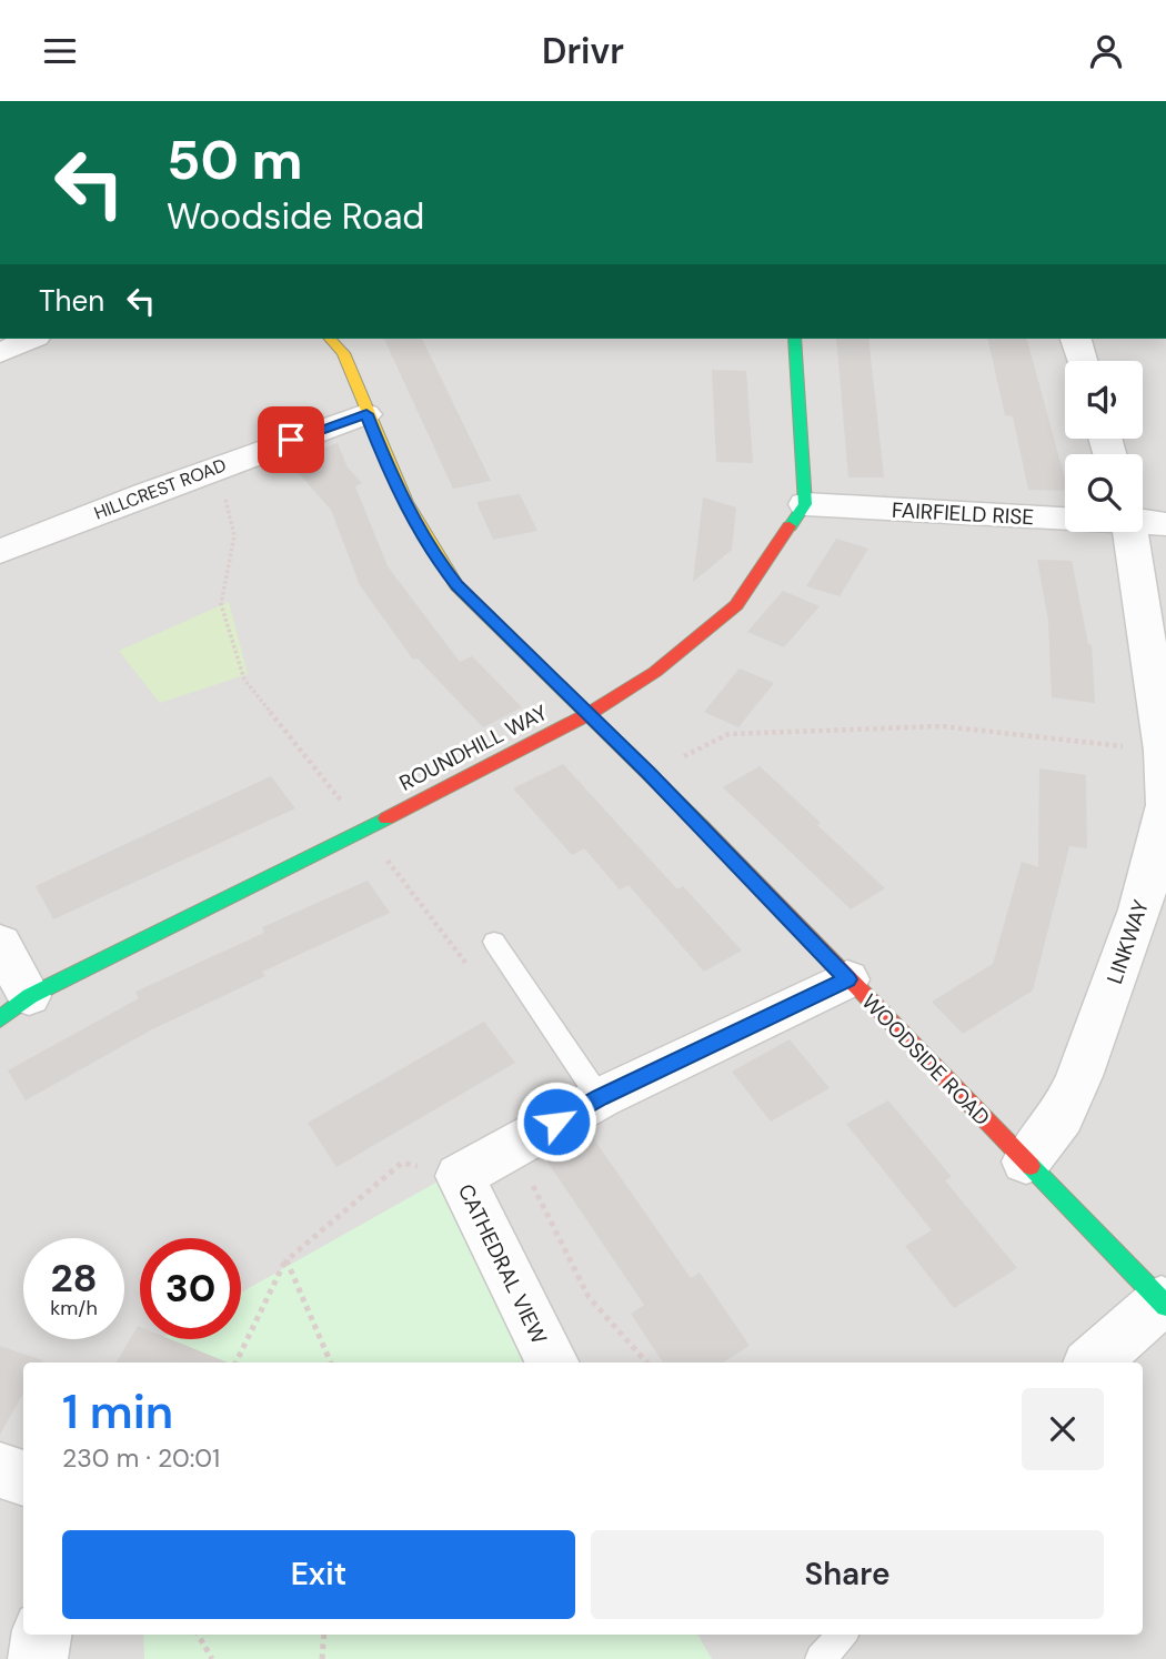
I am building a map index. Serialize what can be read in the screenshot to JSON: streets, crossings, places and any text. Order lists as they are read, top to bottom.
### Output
{
  "streets": {
    "street": [
      "HILLCREST ROAD",
      "FAIRFIELD RISE",
      "ROUNDHILL WAY",
      "LINKWAY",
      "WOODSIDE ROAD",
      "CATHEDRAL VIEW"
    ]
  },
  "crossings": [
    ["HILLCREST ROAD", "WOODSIDE ROAD"],
    ["FAIRFIELD RISE", "ROUNDHILL WAY"],
    ["ROUNDHILL WAY", "WOODSIDE ROAD"],
    ["LINKWAY", "WOODSIDE ROAD"],
    ["WOODSIDE ROAD", "CATHEDRAL VIEW"]
  ],
  "page": {
    "header": "Drivr",
    "turn": ["50 m", "Woodside Road"],
    "then": "Then",
    "speed": "28 km/h",
    "limit": "30",
    "heading": ["1 min", "230 m · 20:01"],
    "buttons": ["Exit", "Share"]
  }
}
